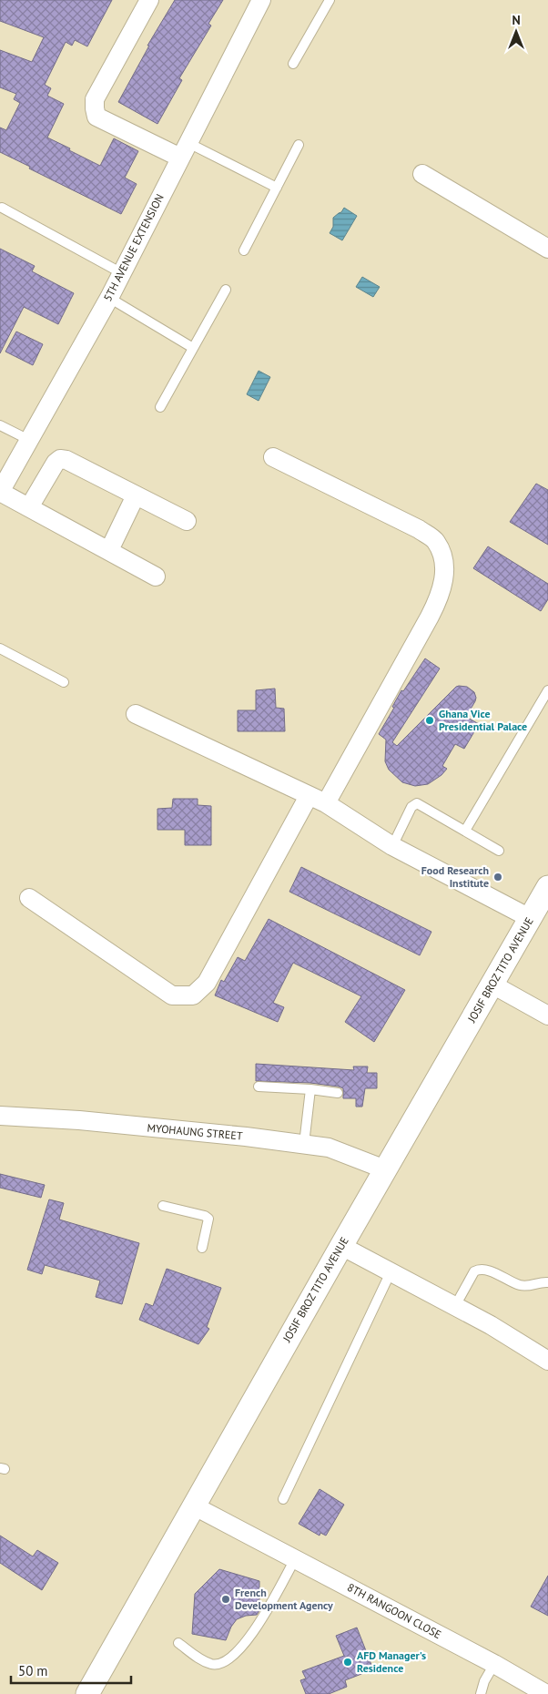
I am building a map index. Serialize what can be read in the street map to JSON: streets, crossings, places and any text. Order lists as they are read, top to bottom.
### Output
{
  "streets": {
    "street": [
      "5TH AVENUE EXTENSION",
      "JOSIF BROZ TITO AVENUE",
      "MYOHAUNG STREET",
      "8TH RANGOON CLOSE"
    ]
  },
  "crossings": [
    ["JOSIF BROZ TITO AVENUE", "MYOHAUNG STREET"],
    ["JOSIF BROZ TITO AVENUE", "8TH RANGOON CLOSE"]
  ],
  "places": [
    "Ghana Vice Presidential Palace",
    "Food Research Institute",
    "French Development Agency",
    "AFD Manager's Residence"
  ],
  "scale_bar": "50 m",
  "north": "top"
}
